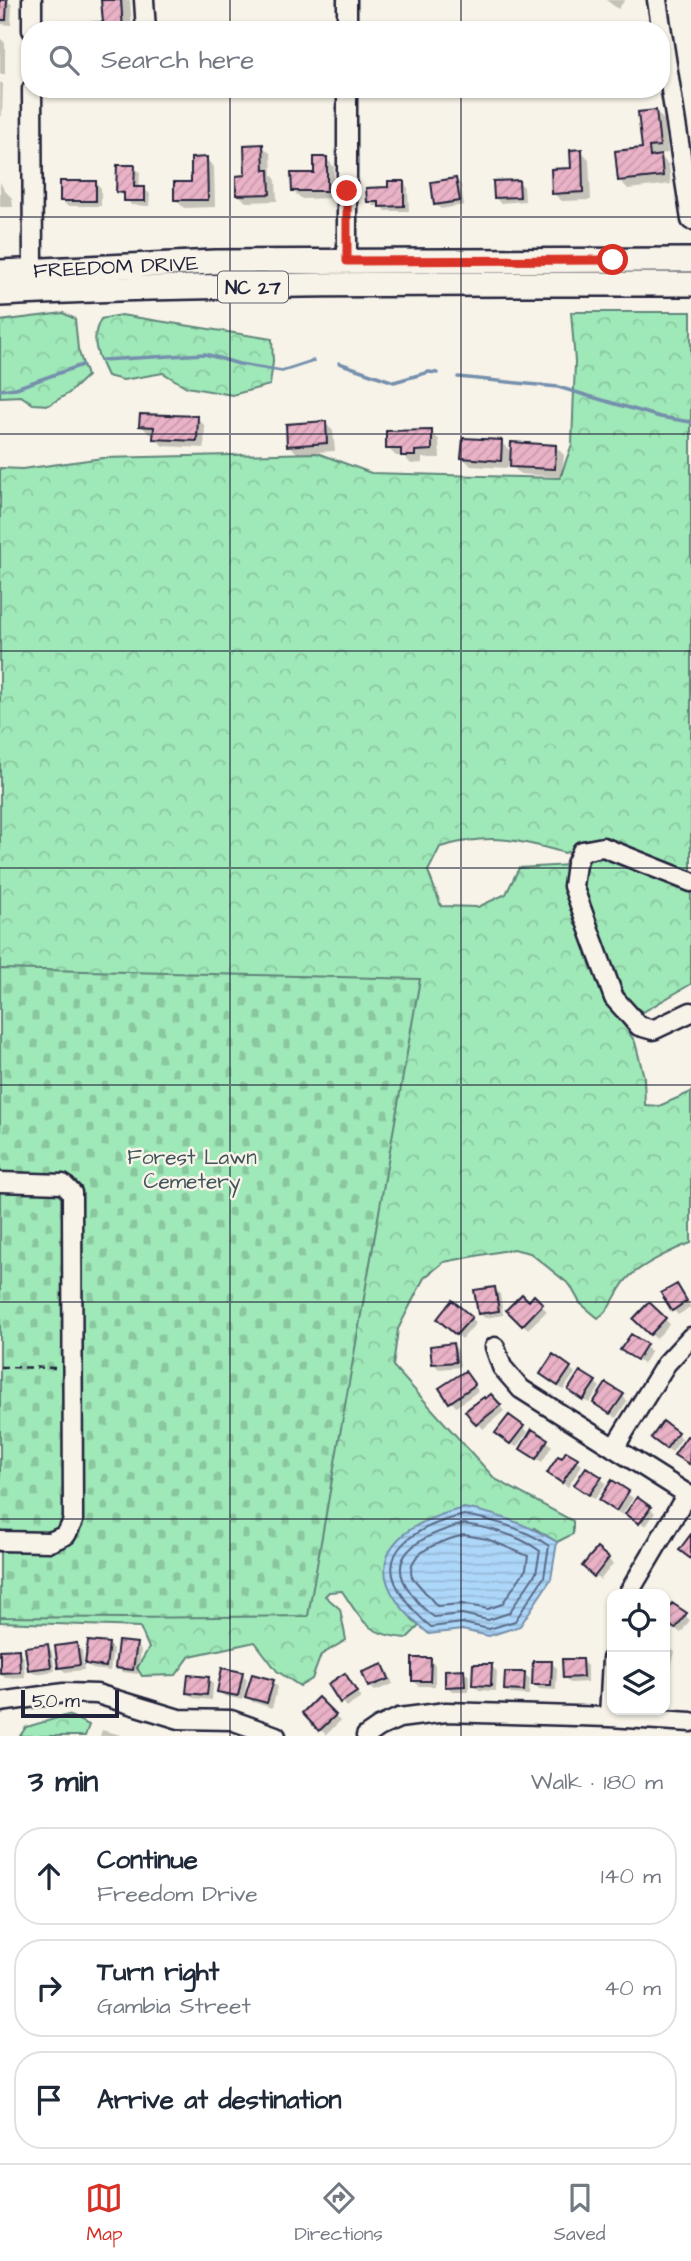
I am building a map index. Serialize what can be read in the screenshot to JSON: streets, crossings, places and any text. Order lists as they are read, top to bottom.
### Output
{
  "streets": {
    "main road": ["FREEDOM DRIVE", "NC 27"]
  },
  "parks": ["Forest Lawn Cemetery"],
  "scale_bar": "50 m",
  "page": {
    "search": "Search here",
    "scale": "50 m",
    "heading": ["3 min", "Walk · 180 m"],
    "list": [
      ["Continue", "Freedom Drive", "140 m"],
      ["Turn right", "Gambia Street", "40 m"],
      "Arrive at destination"
    ],
    "nav": ["Map", "Directions", "Saved"]
  }
}
